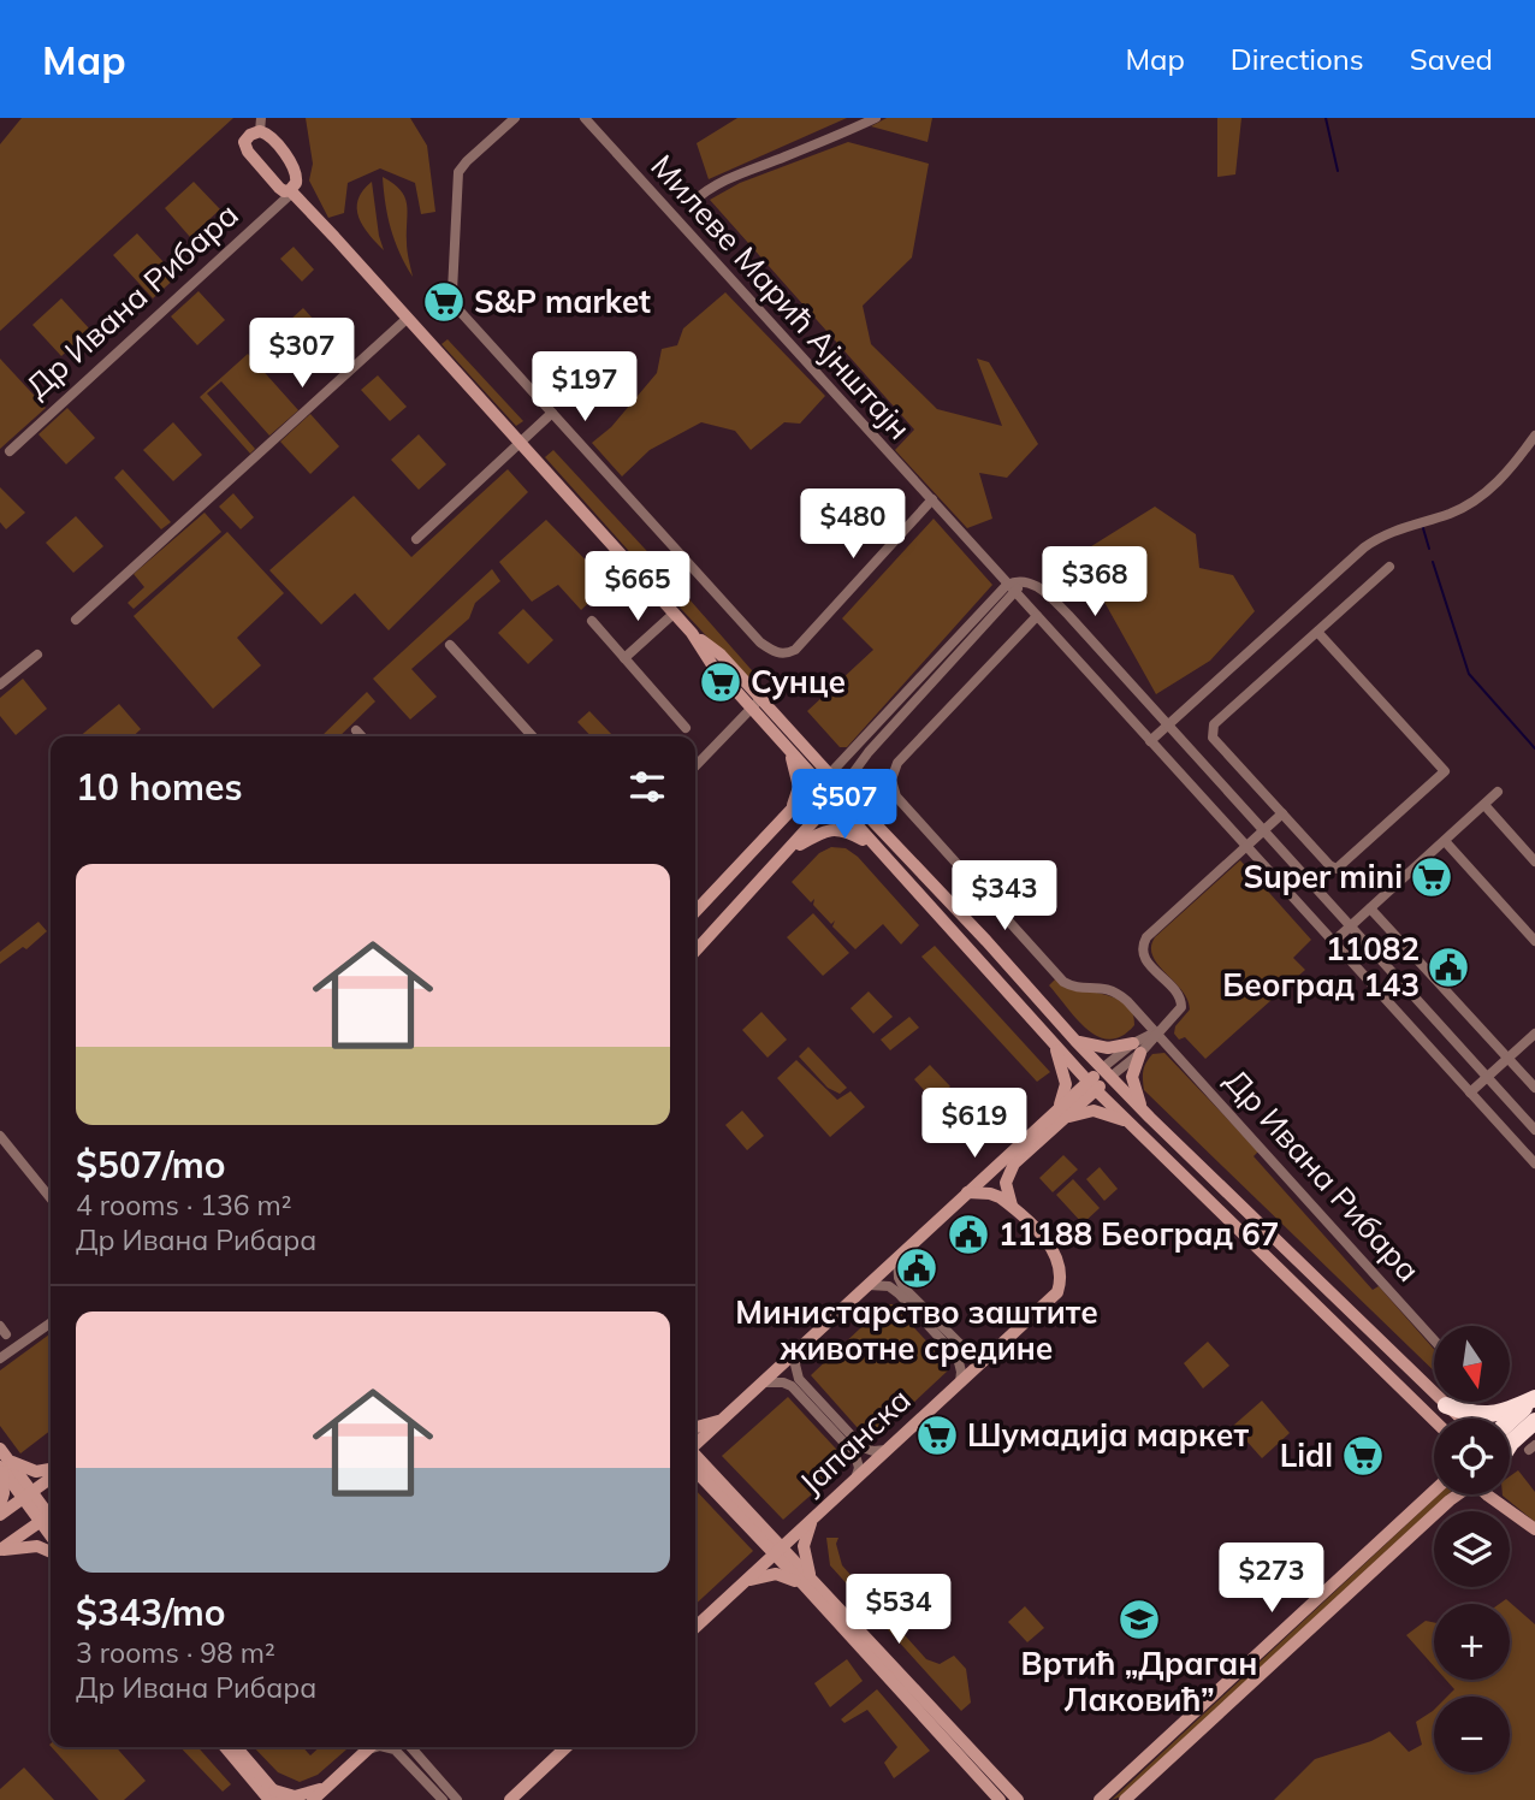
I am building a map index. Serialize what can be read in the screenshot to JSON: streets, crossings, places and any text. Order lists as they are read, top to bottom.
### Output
{
  "streets": {
    "main road": ["Јапанска"],
    "street": ["Милеве Марић Ајнштајн", "Др Ивана Рибара"]
  },
  "crossings": [
    ["Милеве Марић Ајнштајн", "Др Ивана Рибара"]
  ],
  "places": {
    "supermarket": [
      "S&P market",
      "Сунце",
      "Super mini",
      "Шумадија маркет",
      "Lidl"
    ],
    "public building": ["11082 Београд 143", "11188 Београд 67", "Министарство заштите животне средине"],
    "school or university": ["Вртић „Драган Лаковић”"]
  },
  "north": "bottom",
  "page": {
    "header": "Map",
    "nav": ["Map", "Directions", "Saved"],
    "price": [
      "$307",
      "$197",
      "$480",
      "$368",
      "$665",
      "$507",
      "$343",
      "$619",
      "$273",
      "$534"
    ],
    "heading": "10 homes",
    "list": [
      {
        "name": "$507/mo",
        "note": "4 rooms · 136 m² · Др Ивана Рибара"
      },
      {
        "name": "$343/mo",
        "note": "3 rooms · 98 m² · Др Ивана Рибара"
      }
    ],
    "map_buttons": ["+", "−"]
  }
}
